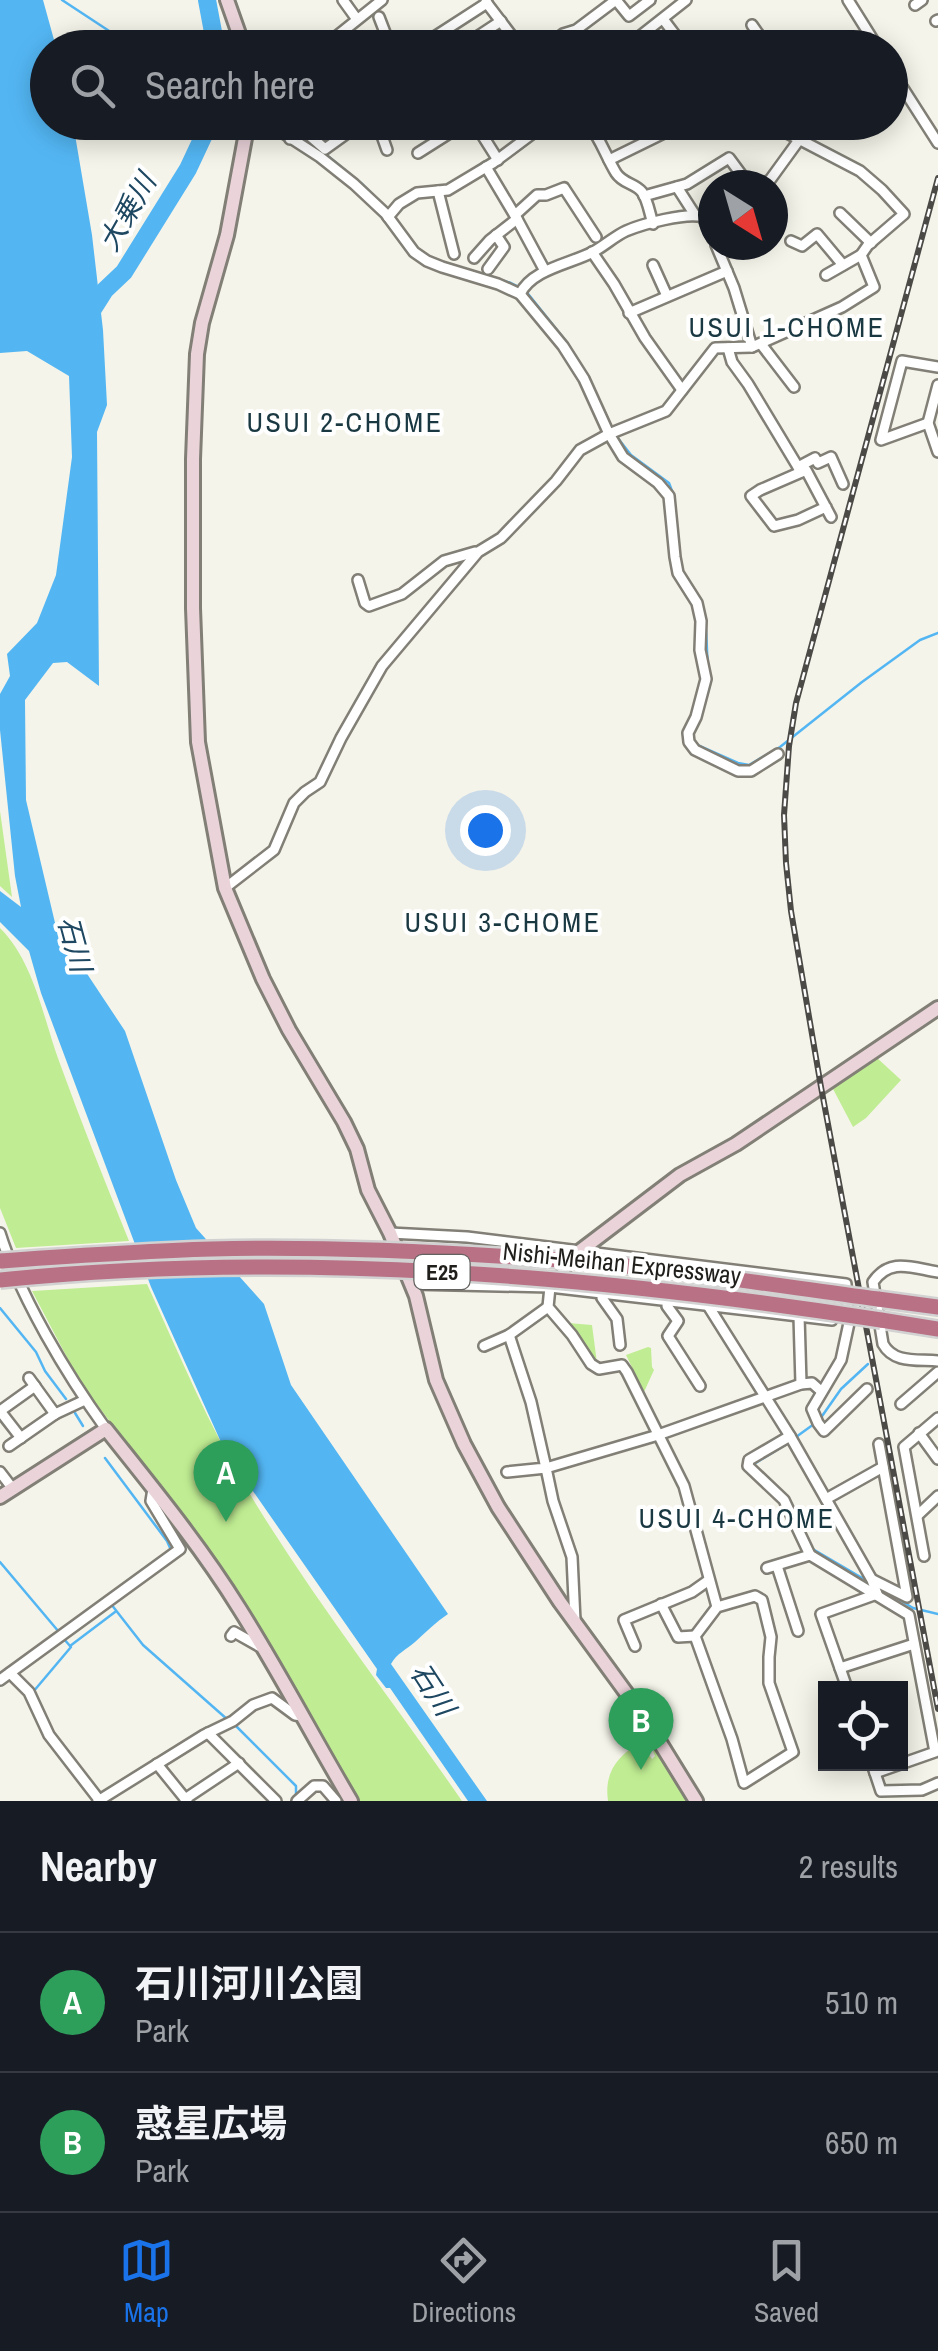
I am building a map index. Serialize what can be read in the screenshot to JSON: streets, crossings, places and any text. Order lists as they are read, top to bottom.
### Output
{
  "streets": {
    "highway": ["Nishi-Meihan Expressway", "E25"]
  },
  "districts": [
    "USUI 1-CHOME",
    "USUI 2-CHOME",
    "USUI 3-CHOME",
    "USUI 4-CHOME"
  ],
  "water": ["大乗川", "石川"],
  "north": "bottom right",
  "page": {
    "search": "Search here",
    "pins": ["A", "B"],
    "heading": ["Nearby", "2 results"],
    "list": [
      {
        "mark": "A",
        "name": "石川河川公園",
        "note": "Park",
        "value": "510 m"
      },
      {
        "mark": "B",
        "name": "惑星広場",
        "note": "Park",
        "value": "650 m"
      }
    ],
    "nav": ["Map", "Directions", "Saved"]
  }
}
